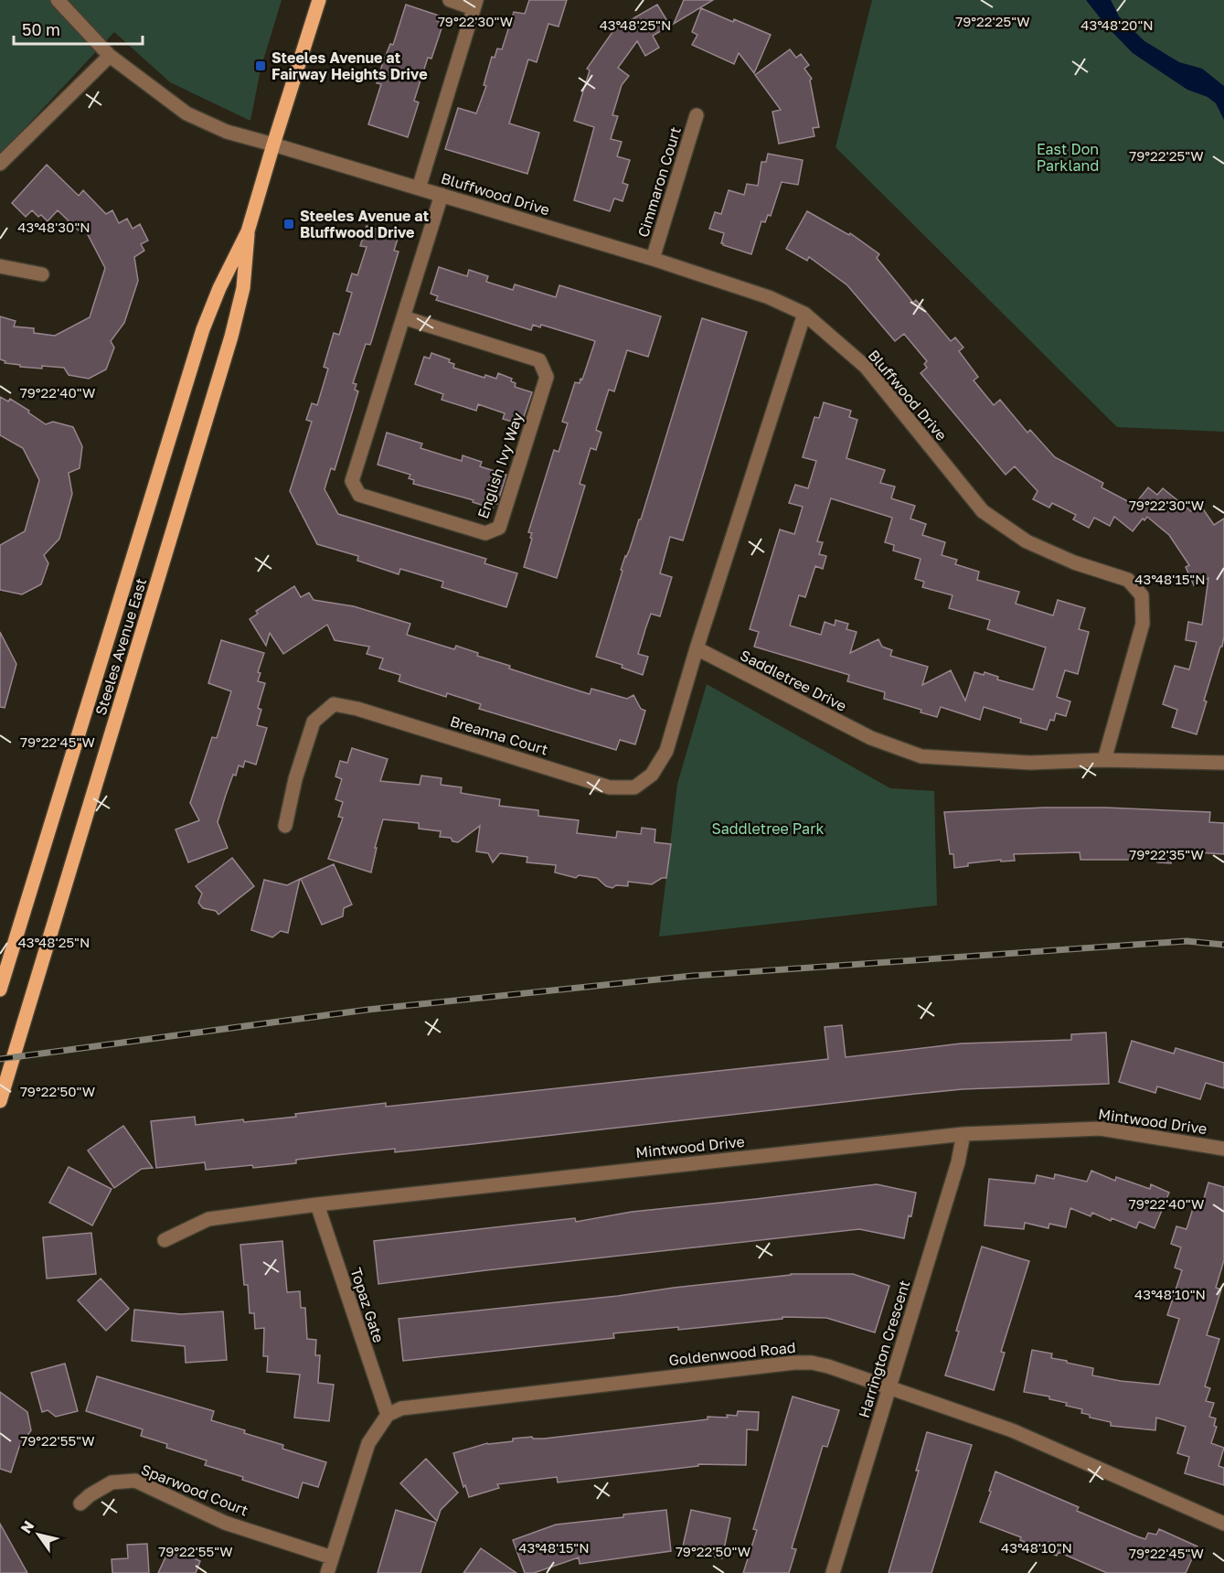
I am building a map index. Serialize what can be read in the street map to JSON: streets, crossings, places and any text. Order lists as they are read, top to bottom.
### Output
{
  "streets": {
    "main road": ["Steeles Avenue East"],
    "street": [
      "Cimmaron Court",
      "Bluffwood Drive",
      "English Ivy Way",
      "Saddletree Drive",
      "Breanna Court",
      "Mintwood Drive",
      "Topaz Gate",
      "Harrington Crescent",
      "Goldenwood Road",
      "Sparwood Court"
    ]
  },
  "crossings": [
    ["Cimmaron Court", "Bluffwood Drive"],
    ["Bluffwood Drive", "English Ivy Way"],
    ["Bluffwood Drive", "Steeles Avenue East"],
    ["Bluffwood Drive", "Saddletree Drive"],
    ["Saddletree Drive", "Breanna Court"],
    ["Mintwood Drive", "Topaz Gate"],
    ["Mintwood Drive", "Harrington Crescent"],
    ["Topaz Gate", "Goldenwood Road"],
    ["Harrington Crescent", "Goldenwood Road"]
  ],
  "parks": ["East Don Parkland", "Saddletree Park"],
  "places": {
    "transit": ["Steeles Avenue at Fairway Heights Drive", "Steeles Avenue at Bluffwood Drive"]
  },
  "scale_bar": "50 m",
  "north": "top left",
  "coordinates": [
    "79°22'30\"W",
    "79°22'25\"W",
    "43°48'25\"N",
    "43°48'20\"N",
    "43°48'30\"N",
    "79°22'40\"W",
    "43°48'15\"N",
    "79°22'45\"W",
    "79°22'35\"W",
    "79°22'50\"W",
    "43°48'10\"N",
    "79°22'55\"W"
  ]
}
